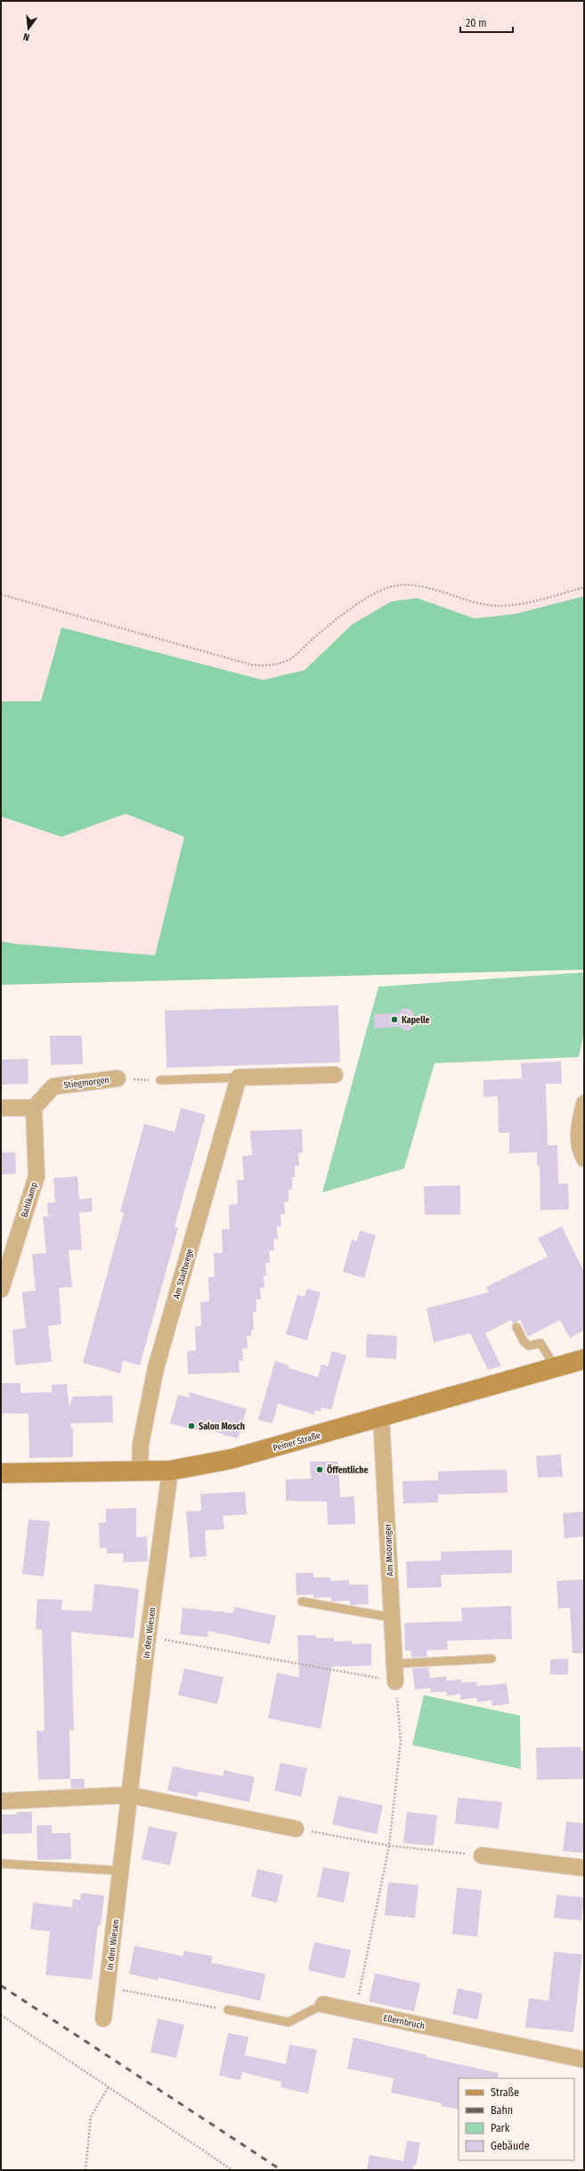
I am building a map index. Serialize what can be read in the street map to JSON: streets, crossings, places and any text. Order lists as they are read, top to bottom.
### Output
{
  "streets": {
    "main road": ["Peiner Straße"],
    "street": [
      "Stiegmorgen",
      "Bahlkamp",
      "Am Stadtwege",
      "Am Mooranger",
      "In den Wiesen",
      "Ellernbruch"
    ]
  },
  "crossings": [
    ["Stiegmorgen", "Bahlkamp"],
    ["Am Stadtwege", "Peiner Straße"],
    ["Peiner Straße", "Am Mooranger"],
    ["Peiner Straße", "In den Wiesen"]
  ],
  "places": ["Kapelle", "Salon Mosch", "Öffentliche"],
  "legend": [
    "Straße",
    "Bahn",
    "Park",
    "Gebäude"
  ],
  "scale_bar": "20 m",
  "north": "bottom"
}
